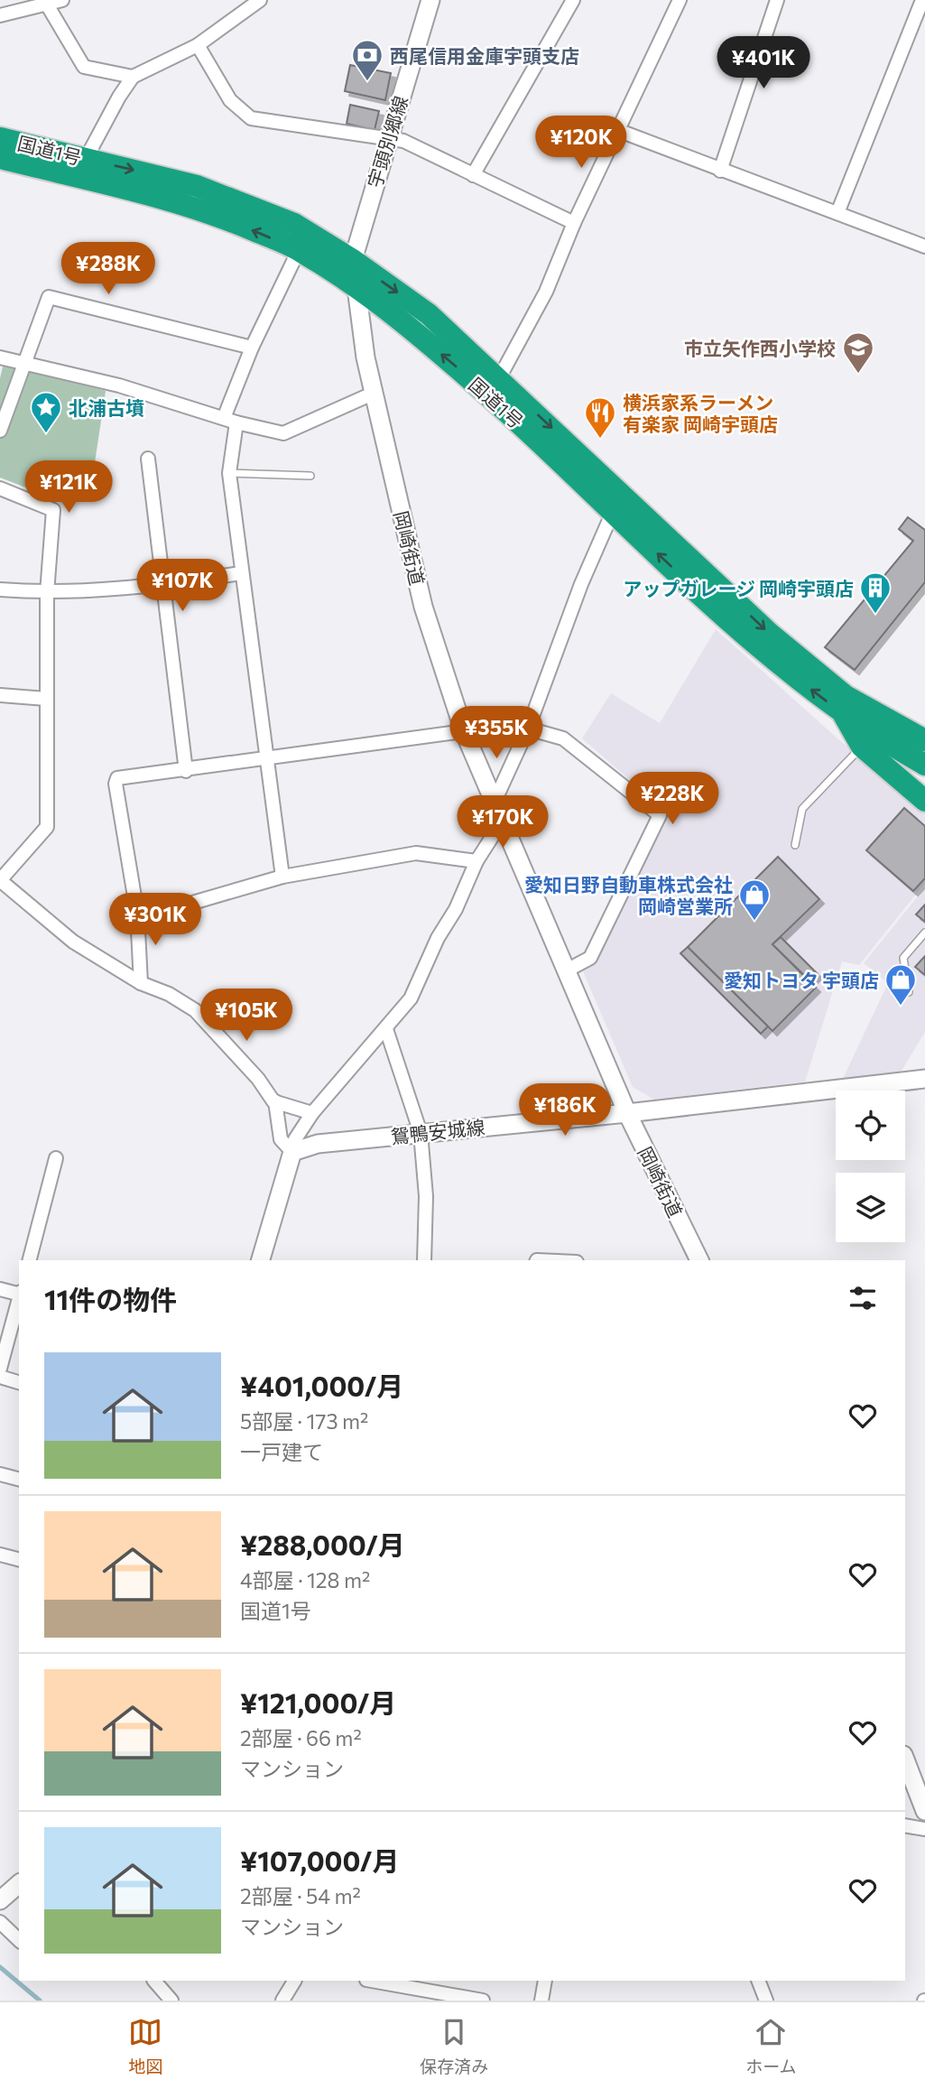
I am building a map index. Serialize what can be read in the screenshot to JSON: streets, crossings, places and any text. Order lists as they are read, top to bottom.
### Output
{
  "streets": {
    "highway": ["国道1号"],
    "street": ["宇頭別郷線", "岡崎街道", "鴛鴨安城線"]
  },
  "crossings": [
    ["宇頭別郷線", "国道1号"],
    ["宇頭別郷線", "岡崎街道"],
    ["国道1号", "岡崎街道"],
    ["岡崎街道", "鴛鴨安城線"]
  ],
  "places": {
    "bank": ["西尾信用金庫宇頭支店"],
    "school or university": ["市立矢作西小学校"],
    "place": ["北浦古墳"],
    "restaurant": ["横浜家系ラーメン 有楽家 岡崎宇頭店"],
    "building": ["アップガレージ 岡崎宇頭店"],
    "shop": ["愛知日野自動車株式会社 岡崎営業所", "愛知トヨタ 宇頭店"]
  },
  "page": {
    "price": [
      "¥401K",
      "¥120K",
      "¥288K",
      "¥121K",
      "¥107K",
      "¥355K",
      "¥228K",
      "¥170K",
      "¥301K",
      "¥105K",
      "¥186K"
    ],
    "heading": "11件の物件",
    "list": [
      {
        "name": "¥401,000/月",
        "note": "5部屋 · 173 m² · 一戸建て"
      },
      {
        "name": "¥288,000/月",
        "note": "4部屋 · 128 m² · 国道1号"
      },
      {
        "name": "¥121,000/月",
        "note": "2部屋 · 66 m² · マンション"
      },
      {
        "name": "¥107,000/月",
        "note": "2部屋 · 54 m² · マンション"
      }
    ],
    "tabs": ["地図", "保存済み", "ホーム"]
  }
}
